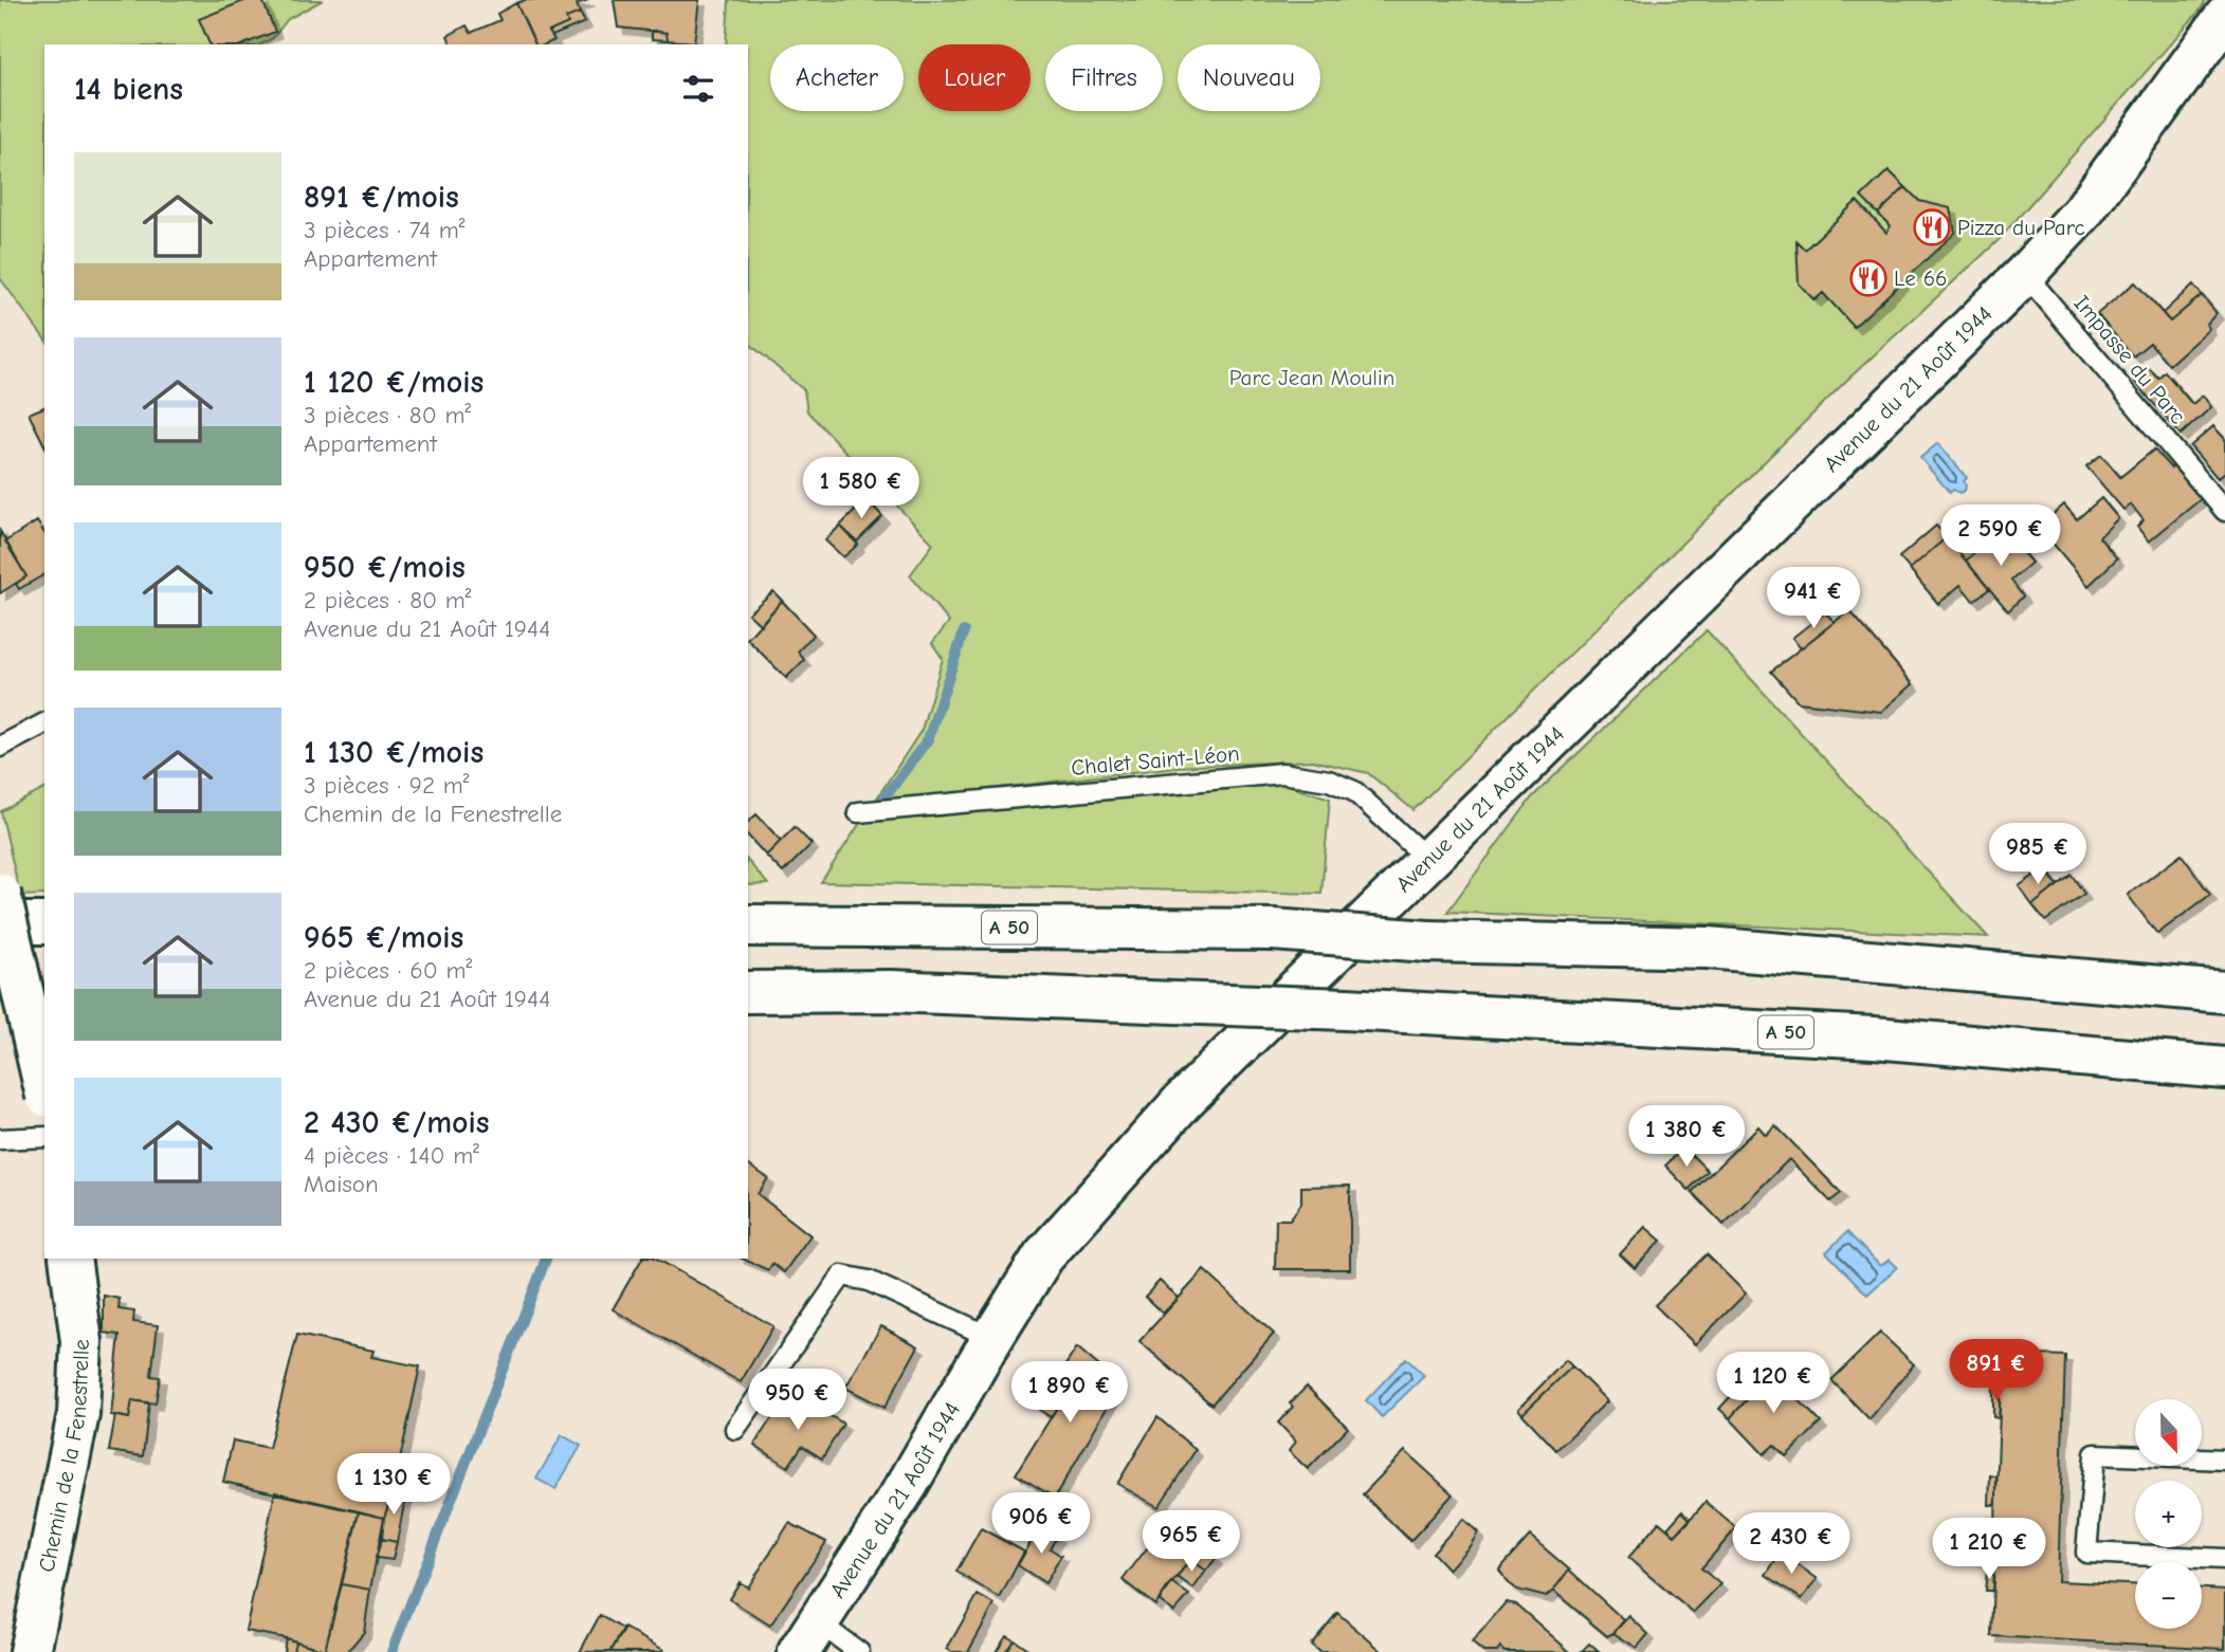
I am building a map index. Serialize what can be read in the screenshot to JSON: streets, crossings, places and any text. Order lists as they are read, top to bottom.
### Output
{
  "streets": {
    "main road": ["Avenue du 21 Août 1944", "A 50", "Chemin de la Fenestrelle"],
    "lane": ["Impasse du Parc", "Chalet Saint-Léon"]
  },
  "crossings": [
    ["Impasse du Parc", "Avenue du 21 Août 1944"],
    ["Avenue du 21 Août 1944", "Chalet Saint-Léon"]
  ],
  "parks": ["Parc Jean Moulin"],
  "places": {
    "restaurant": ["Pizza du Parc", "Le 66"]
  },
  "north": "bottom",
  "page": {
    "chip": [
      "Acheter",
      "Louer",
      "Filtres",
      "Nouveau"
    ],
    "heading": "14 biens",
    "list": [
      {
        "name": "891 €/mois",
        "note": "3 pièces · 74 m² · Appartement"
      },
      {
        "name": "1 120 €/mois",
        "note": "3 pièces · 80 m² · Appartement"
      },
      {
        "name": "950 €/mois",
        "note": "2 pièces · 80 m² · Avenue du 21 Août 1944"
      },
      {
        "name": "1 130 €/mois",
        "note": "3 pièces · 92 m² · Chemin de la Fenestrelle"
      },
      {
        "name": "965 €/mois",
        "note": "2 pièces · 60 m² · Avenue du 21 Août 1944"
      },
      {
        "name": "2 430 €/mois",
        "note": "4 pièces · 140 m² · Maison"
      }
    ],
    "price": [
      "1 580 €",
      "2 590 €",
      "941 €",
      "985 €",
      "1 380 €",
      "891 €",
      "1 120 €",
      "1 890 €",
      "950 €",
      "1 130 €",
      "906 €",
      "965 €",
      "2 430 €",
      "1 210 €"
    ],
    "map_buttons": ["+", "−"]
  }
}
